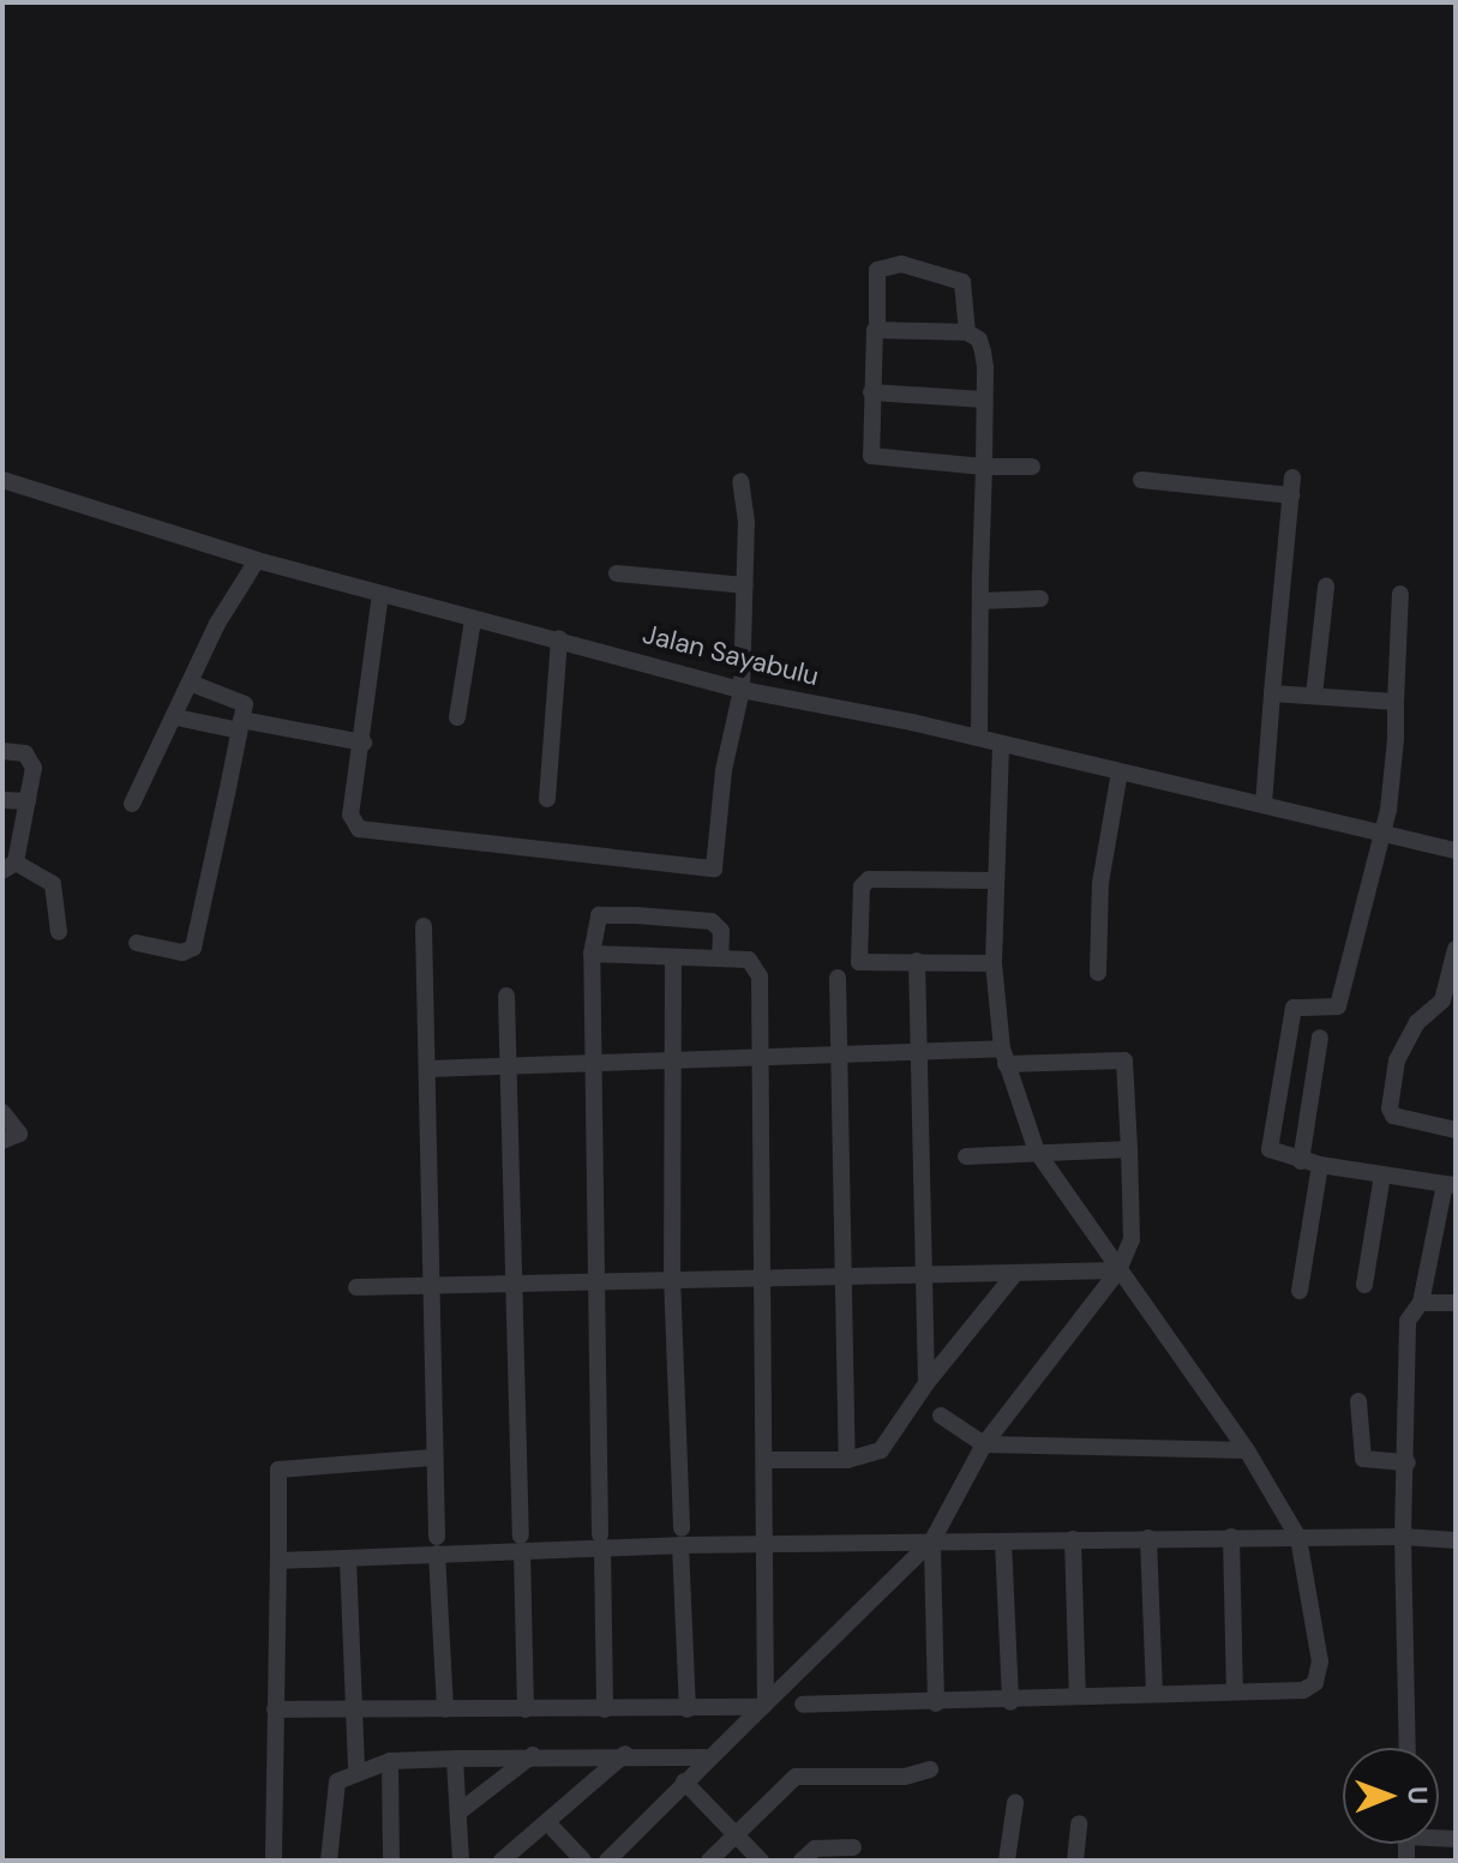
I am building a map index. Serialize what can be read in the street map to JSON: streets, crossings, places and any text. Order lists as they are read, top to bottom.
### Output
{
  "streets": {
    "street": ["Jalan Sayabulu"]
  },
  "north": "right"
}
